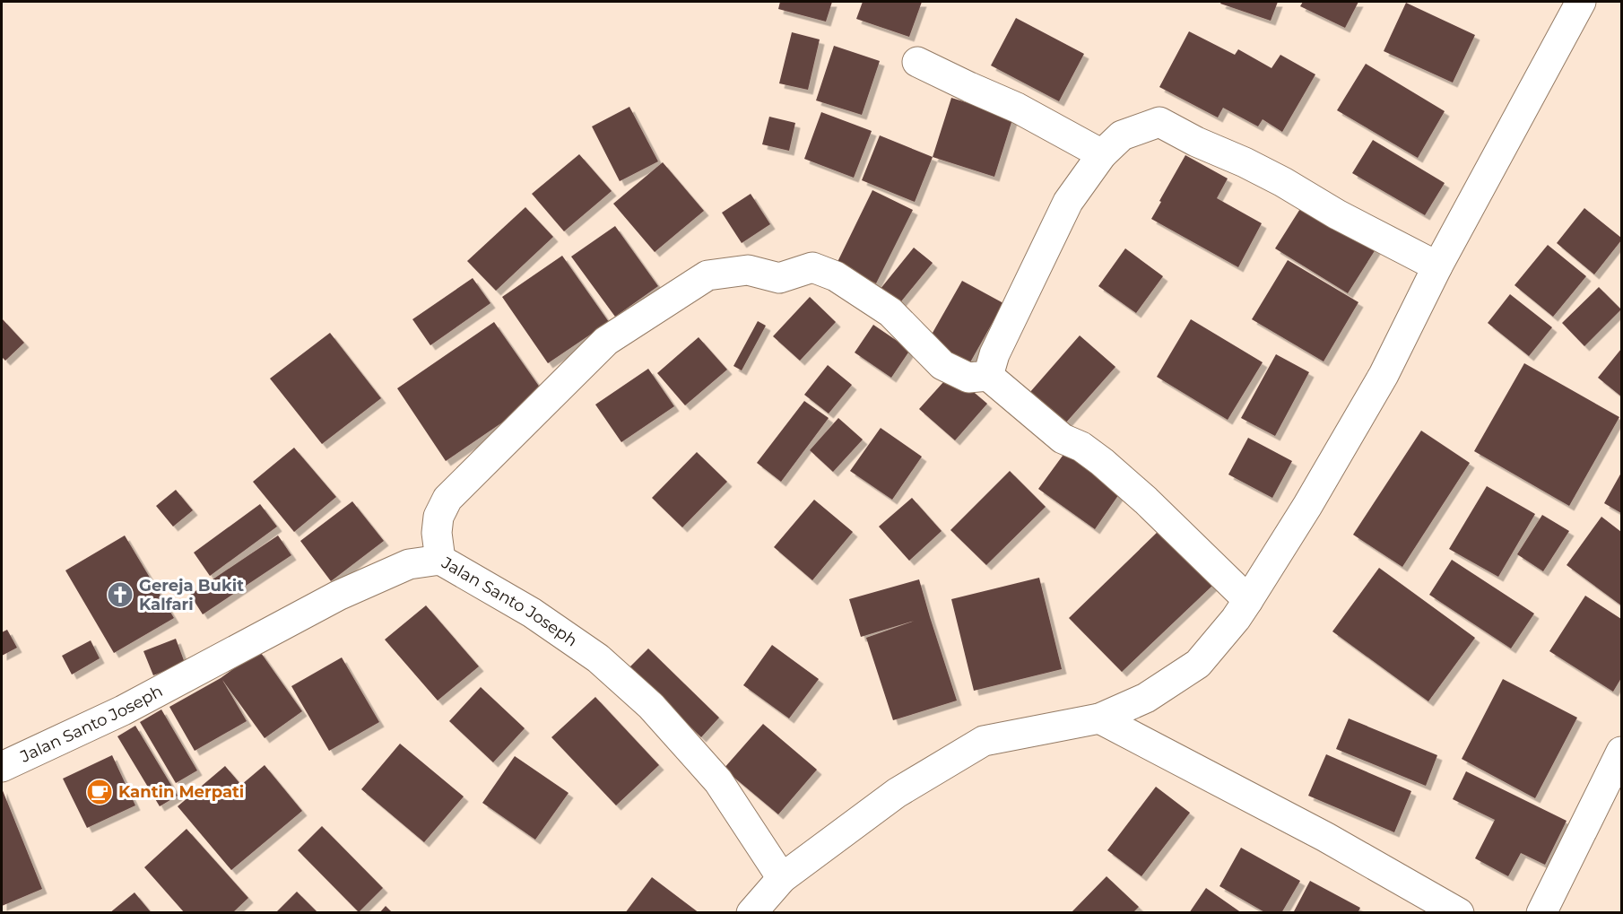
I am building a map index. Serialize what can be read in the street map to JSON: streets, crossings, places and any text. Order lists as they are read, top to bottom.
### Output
{
  "streets": {
    "street": ["Jalan Santo Joseph"]
  },
  "places": {
    "church": ["Gereja Bukit Kalfari"],
    "cafe": ["Kantin Merpati"]
  }
}
